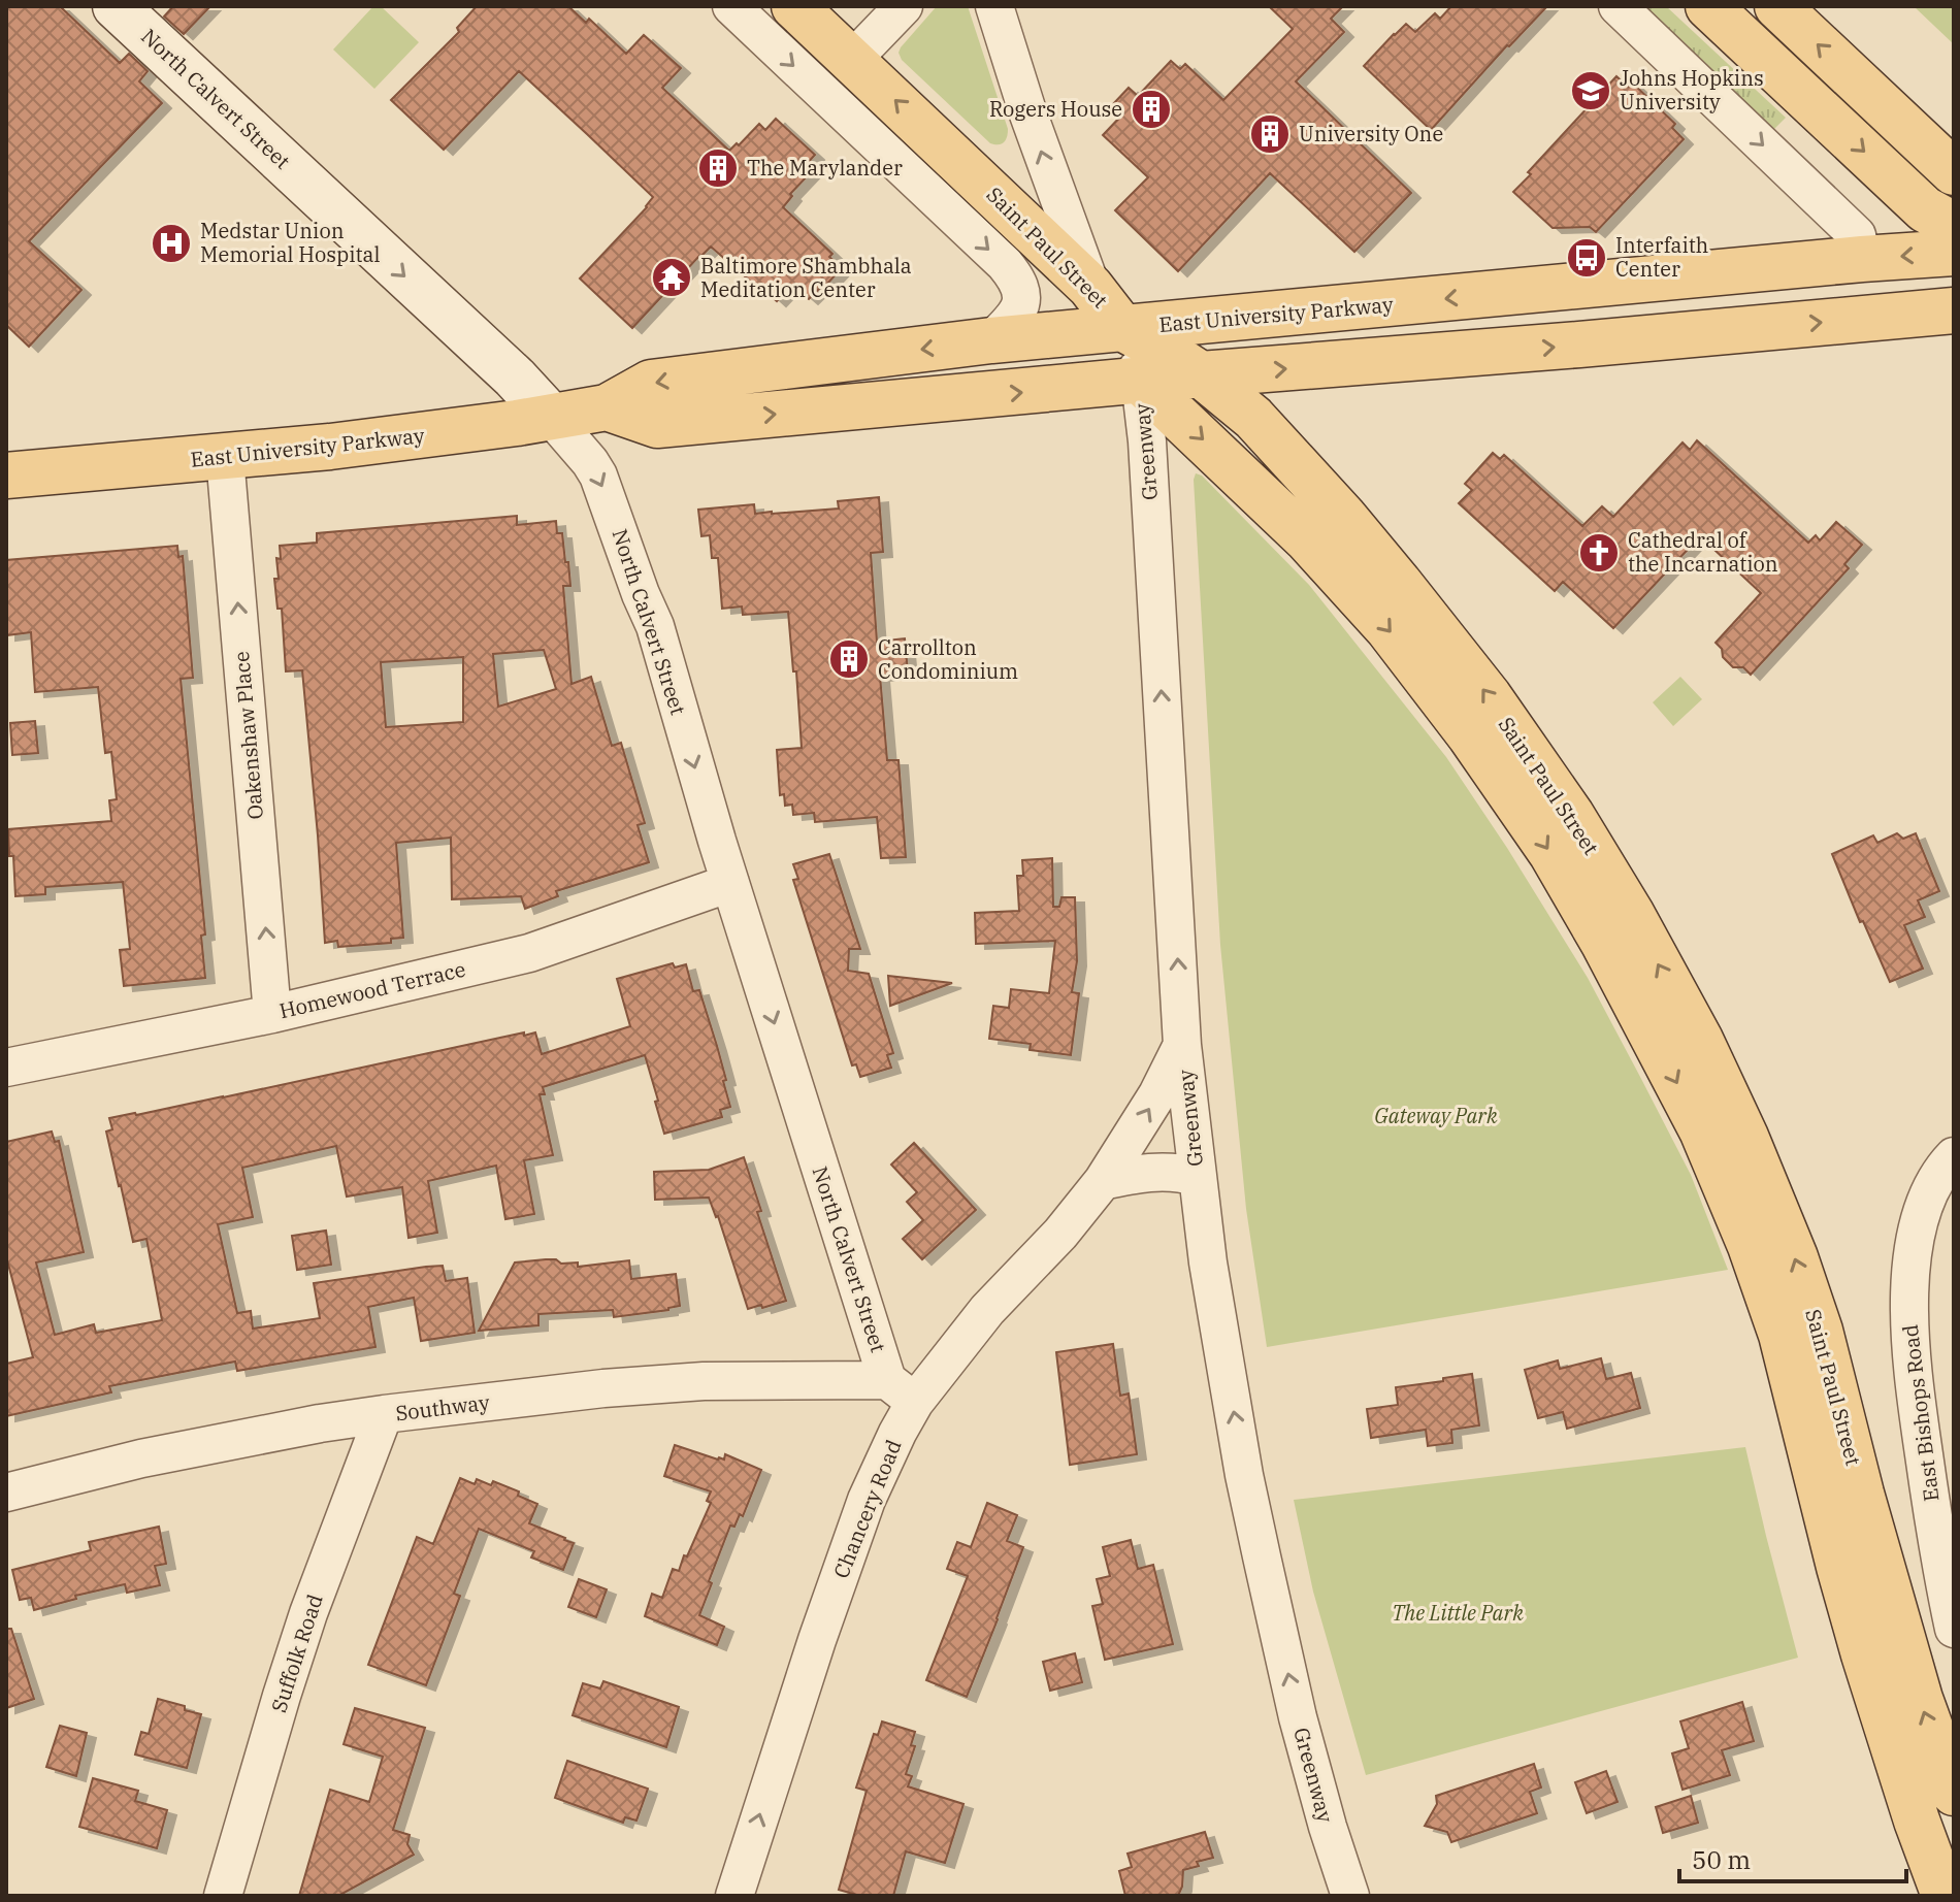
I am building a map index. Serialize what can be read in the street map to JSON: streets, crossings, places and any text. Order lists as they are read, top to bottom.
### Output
{
  "streets": {
    "main road": ["North Calvert Street", "Saint Paul Street", "East University Parkway"],
    "street": [
      "Greenway",
      "Oakenshaw Place",
      "Homewood Terrace",
      "Southway",
      "East Bishops Road",
      "Chancery Road",
      "Suffolk Road"
    ]
  },
  "crossings": [
    ["North Calvert Street", "East University Parkway"],
    ["North Calvert Street", "Homewood Terrace"],
    ["North Calvert Street", "Southway"],
    ["North Calvert Street", "Chancery Road"],
    ["Saint Paul Street", "East University Parkway"],
    ["Saint Paul Street", "Greenway"],
    ["East University Parkway", "Greenway"],
    ["East University Parkway", "Oakenshaw Place"],
    ["Greenway", "Chancery Road"],
    ["Oakenshaw Place", "Homewood Terrace"],
    ["Southway", "Chancery Road"],
    ["Southway", "Suffolk Road"]
  ],
  "one_way": [
    "North Calvert Street",
    "Greenway",
    "Oakenshaw Place",
    "Chancery Road"
  ],
  "parks": ["Gateway Park", "The Little Park"],
  "places": {
    "school or university": ["Johns Hopkins University"],
    "building": [
      "Rogers House",
      "University One",
      "The Marylander",
      "Carrollton Condominium"
    ],
    "hospital": ["Medstar Union Memorial Hospital"],
    "bus stop": ["Interfaith Center"],
    "temple": ["Baltimore Shambhala Meditation Center"],
    "church": ["Cathedral of the Incarnation"]
  },
  "scale_bar": "50 m"
}
